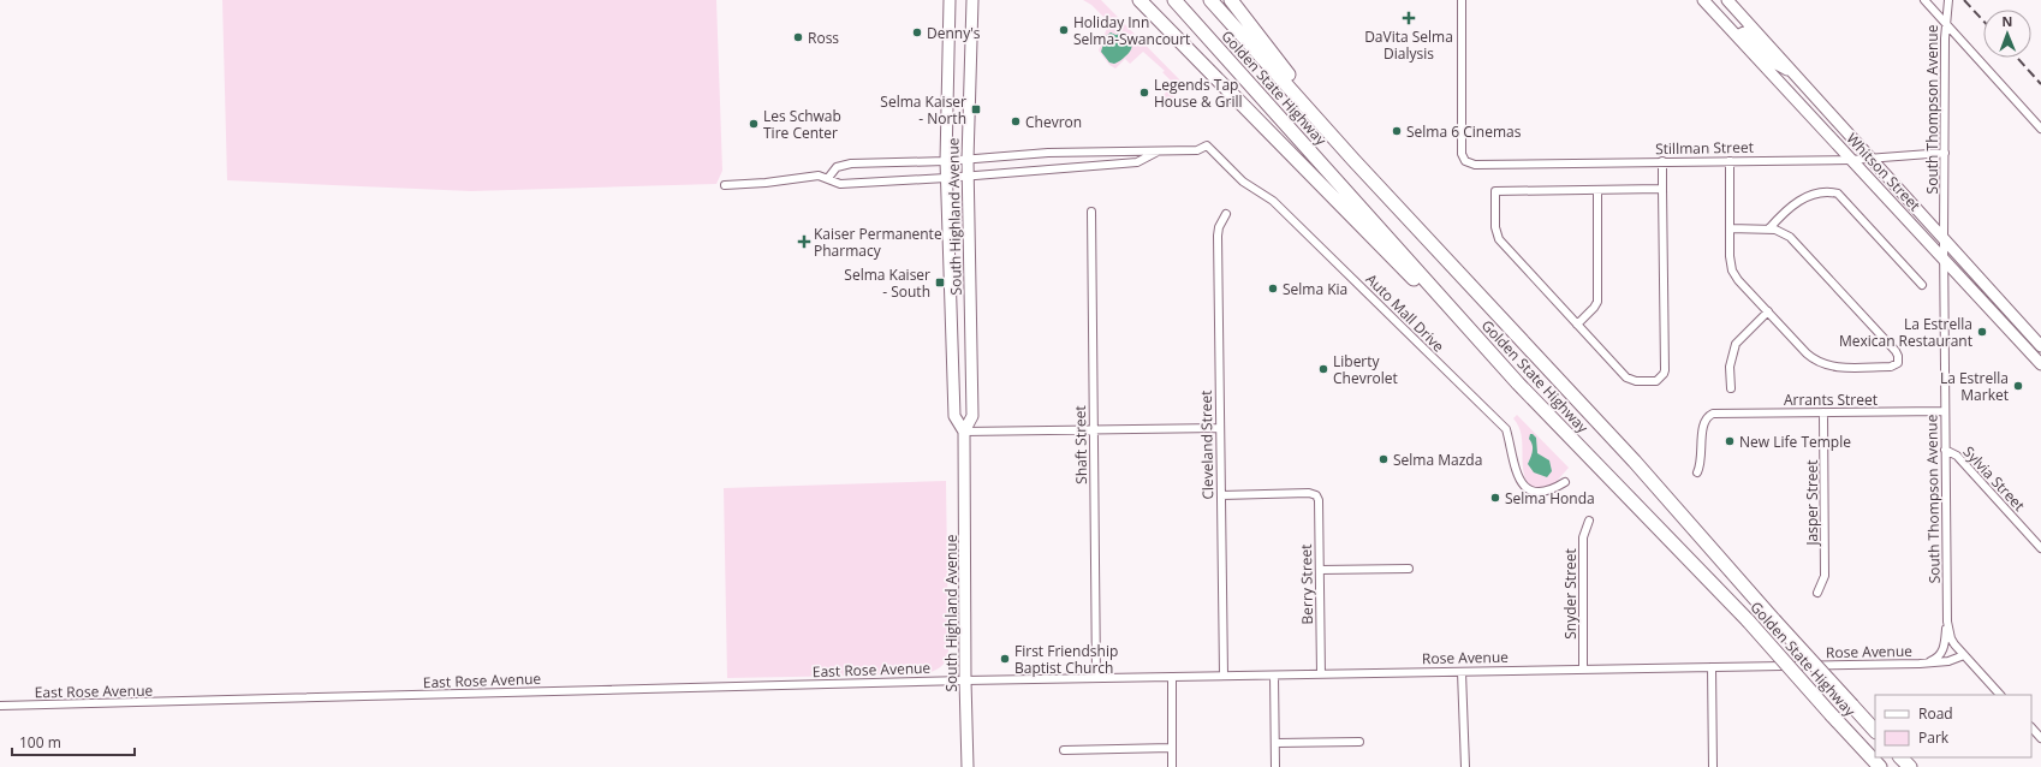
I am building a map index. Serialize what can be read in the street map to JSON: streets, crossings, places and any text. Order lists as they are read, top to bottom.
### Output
{
  "streets": {
    "highway": ["Golden State Highway"],
    "main road": ["Whitson Street", "South Highland Avenue"],
    "street": [
      "South Thompson Avenue",
      "Stillman Street",
      "Auto Mall Drive",
      "Arrants Street",
      "Shaft Street",
      "Cleveland Street",
      "Sylvia Street",
      "Jasper Street",
      "Berry Street",
      "Snyder Street",
      "Rose Avenue",
      "East Rose Avenue"
    ]
  },
  "crossings": [
    ["South Thompson Avenue", "Stillman Street"],
    ["South Thompson Avenue", "Whitson Street"],
    ["South Thompson Avenue", "Arrants Street"],
    ["South Thompson Avenue", "Sylvia Street"],
    ["South Thompson Avenue", "Rose Avenue"],
    ["Stillman Street", "Whitson Street"],
    ["South Highland Avenue", "Rose Avenue"],
    ["South Highland Avenue", "East Rose Avenue"],
    ["Arrants Street", "Jasper Street"],
    ["Shaft Street", "Rose Avenue"],
    ["Cleveland Street", "Berry Street"],
    ["Cleveland Street", "Rose Avenue"],
    ["Berry Street", "Rose Avenue"],
    ["Snyder Street", "Rose Avenue"],
    ["Rose Avenue", "East Rose Avenue"]
  ],
  "places": {
    "health": ["DaVita Selma Dialysis", "Kaiser Permanente Pharmacy"],
    "other": [
      "Holiday Inn Selma-Swancourt",
      "Denny's",
      "Ross",
      "Legends Tap House & Grill",
      "Chevron",
      "Les Schwab Tire Center",
      "Selma 6 Cinemas",
      "Selma Kia",
      "La Estrella Mexican Restaurant",
      "Liberty Chevrolet",
      "La Estrella Market",
      "New Life Temple",
      "Selma Mazda",
      "Selma Honda",
      "First Friendship Baptist Church"
    ],
    "transit": ["Selma Kaiser - North", "Selma Kaiser - South"]
  },
  "legend": ["Road", "Park"],
  "scale_bar": "100 m",
  "north": "top"
}
